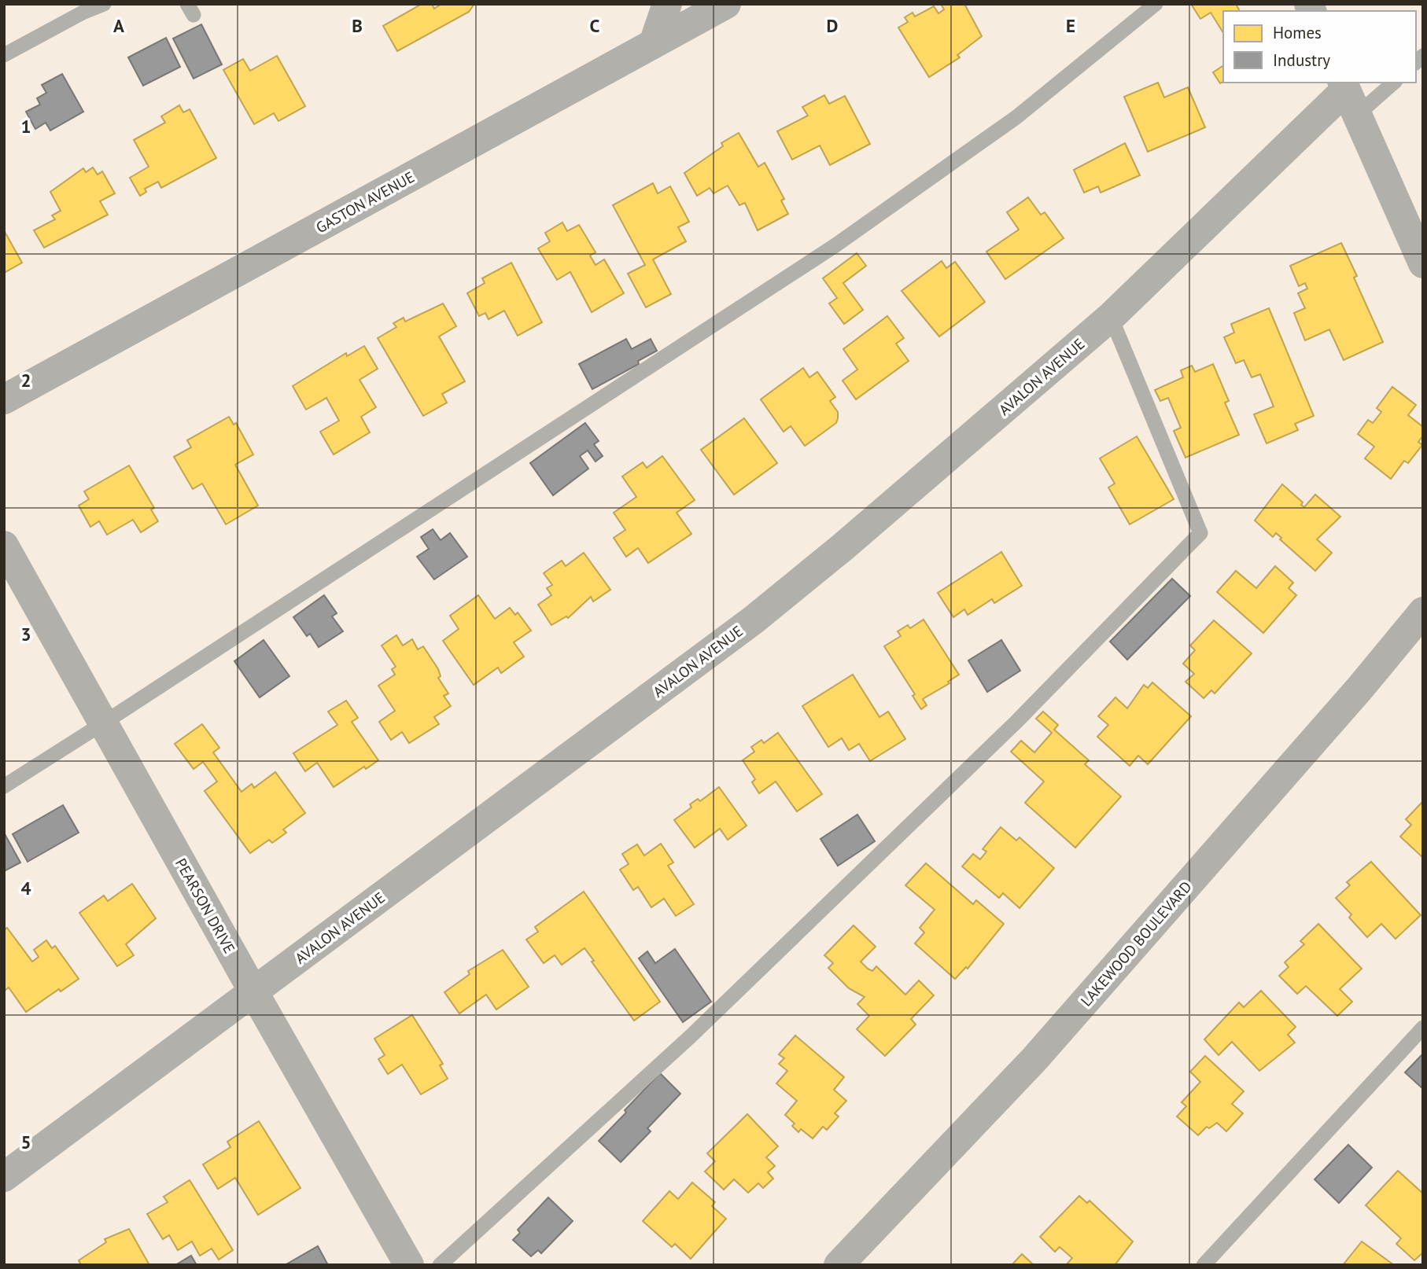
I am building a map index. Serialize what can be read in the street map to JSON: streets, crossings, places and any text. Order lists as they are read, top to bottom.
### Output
{
  "streets": {
    "street": [
      "GASTON AVENUE",
      "AVALON AVENUE",
      "PEARSON DRIVE",
      "LAKEWOOD BOULEVARD"
    ]
  },
  "crossings": [
    ["AVALON AVENUE", "PEARSON DRIVE"]
  ],
  "legend": ["Homes", "Industry"],
  "grid": {
    "columns": [
      "A",
      "B",
      "C",
      "D",
      "E"
    ],
    "rows": [
      "1",
      "2",
      "3",
      "4",
      "5"
    ]
  }
}
